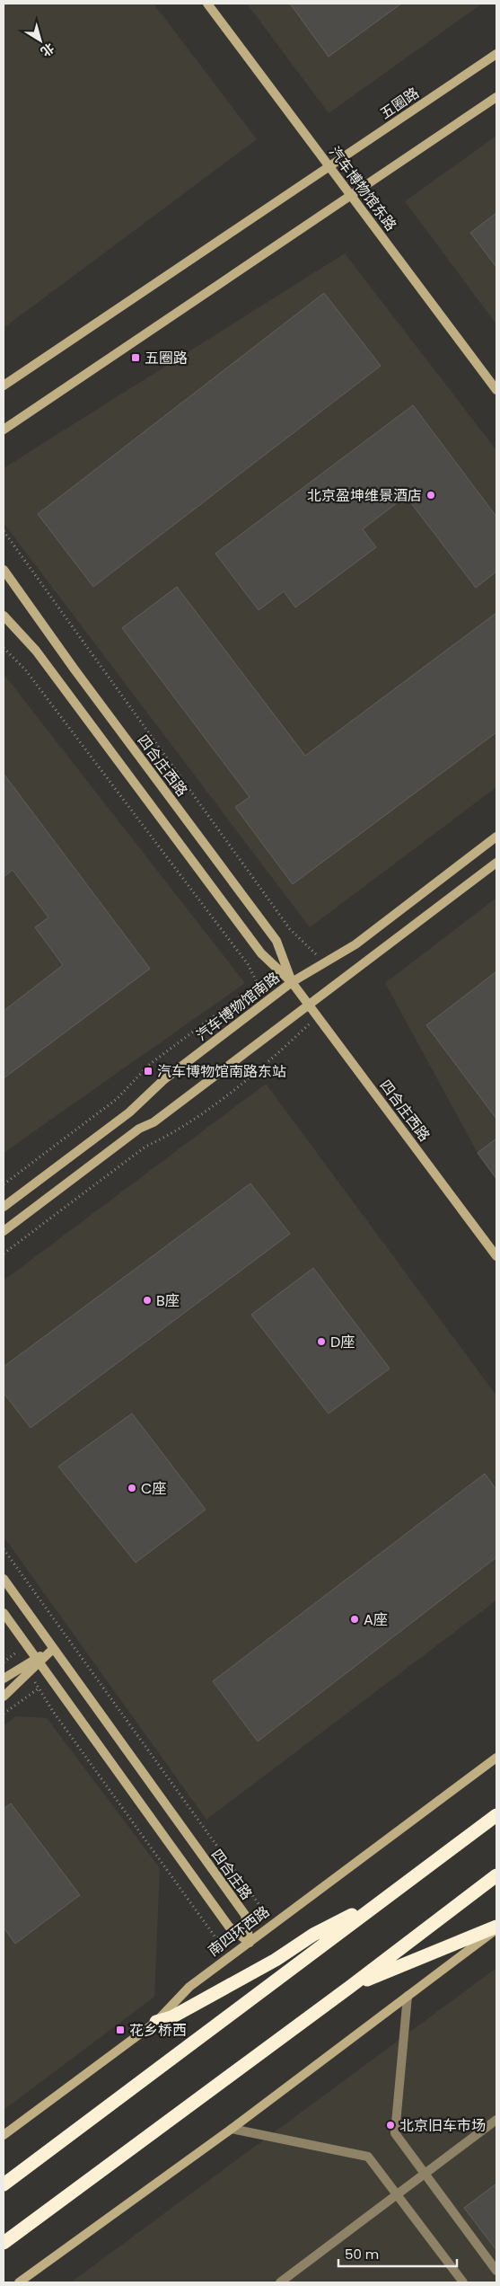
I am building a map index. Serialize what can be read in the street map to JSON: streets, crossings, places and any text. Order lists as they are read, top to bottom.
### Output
{
  "streets": {
    "street": [
      "五圈路",
      "汽车博物馆东路",
      "四合庄西路",
      "汽车博物馆南路",
      "四合庄路",
      "南四环西路"
    ]
  },
  "crossings": [
    ["五圈路", "汽车博物馆东路"],
    ["四合庄西路", "汽车博物馆南路"],
    ["四合庄路", "南四环西路"]
  ],
  "places": {
    "transit": ["五圈路", "汽车博物馆南路东站", "花乡桥西"],
    "other": [
      "北京盈坤维景酒店",
      "B座",
      "D座",
      "C座",
      "A座",
      "北京旧车市场"
    ]
  },
  "scale_bar": "50 m",
  "north": "bottom right"
}
